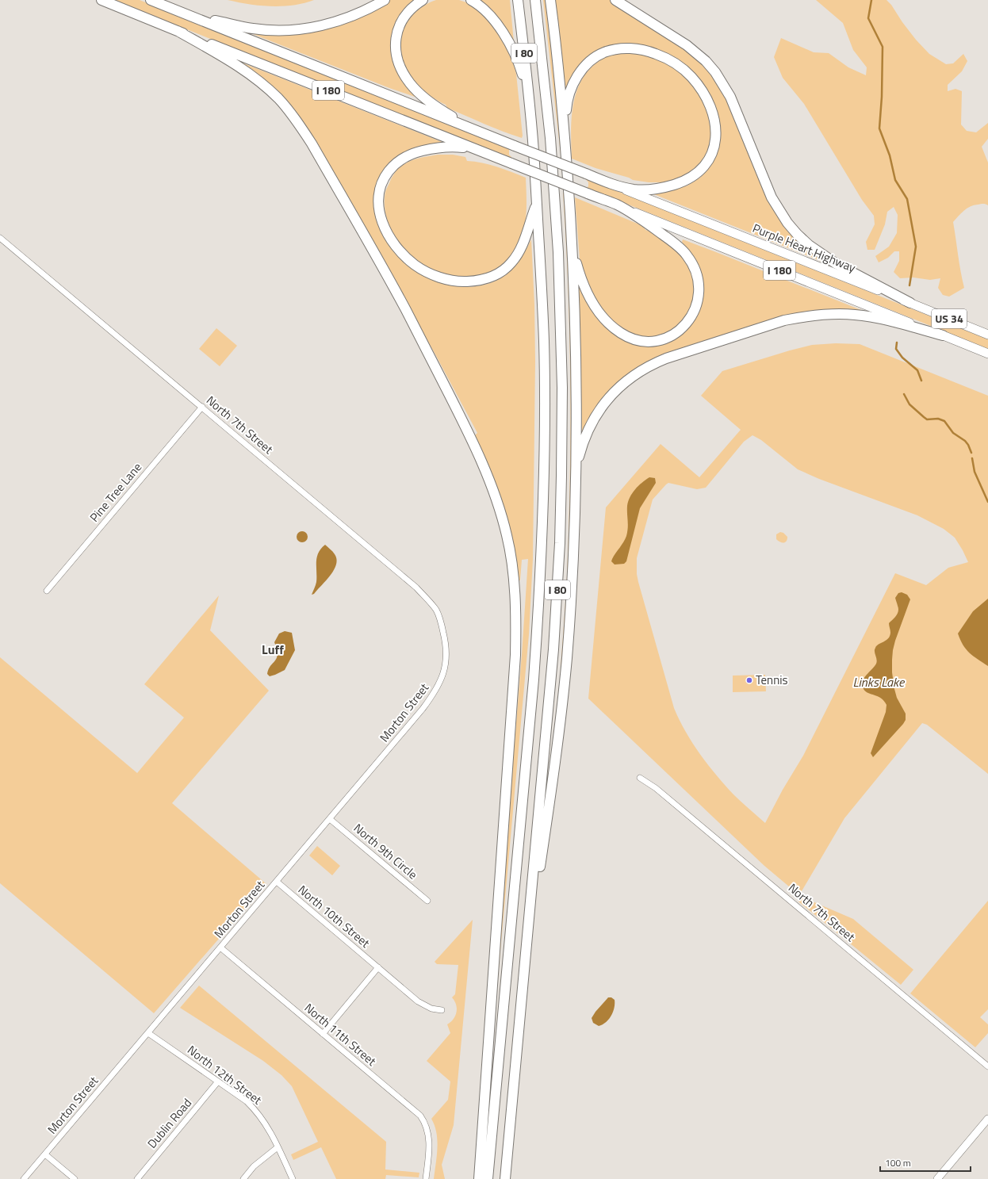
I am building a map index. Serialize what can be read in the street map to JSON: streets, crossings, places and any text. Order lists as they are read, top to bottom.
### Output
{
  "streets": {
    "highway": ["I 80", "I 180"],
    "main road": ["Purple Heart Highway", "US 34"],
    "street": [
      "North 7th Street",
      "Pine Tree Lane",
      "Morton Street",
      "North 9th Circle",
      "North 10th Street",
      "North 11th Street",
      "North 12th Street",
      "Dublin Road"
    ]
  },
  "crossings": [
    ["I 180", "Purple Heart Highway"],
    ["I 180", "US 34"],
    ["North 7th Street", "Pine Tree Lane"],
    ["North 7th Street", "Morton Street"],
    ["Morton Street", "North 9th Circle"],
    ["Morton Street", "North 10th Street"],
    ["Morton Street", "North 11th Street"],
    ["Morton Street", "North 12th Street"],
    ["North 12th Street", "Dublin Road"]
  ],
  "districts": ["Luff"],
  "water": ["Links Lake"],
  "places": ["Tennis"],
  "scale_bar": "100 m"
}
